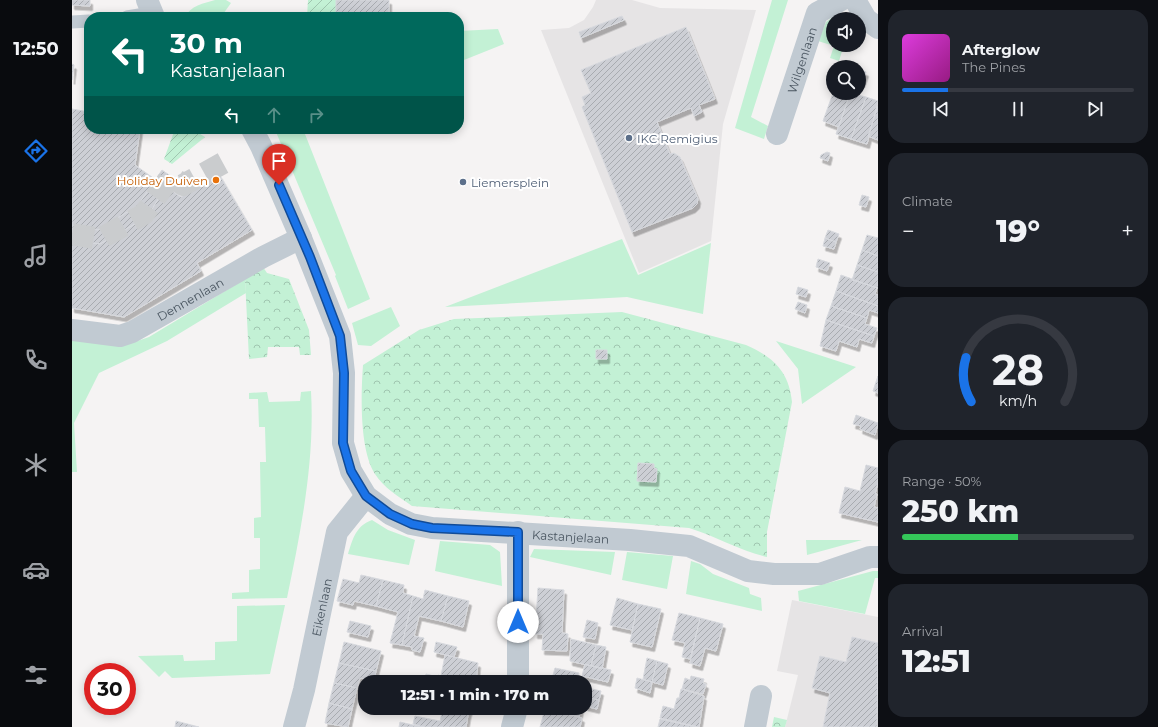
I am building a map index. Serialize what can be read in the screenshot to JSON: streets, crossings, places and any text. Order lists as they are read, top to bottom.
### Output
{
  "streets": {
    "street": [
      "Wilgenlaan",
      "Dennenlaan",
      "Kastanjelaan",
      "Eikenlaan"
    ]
  },
  "crossings": [
    ["Dennenlaan", "Kastanjelaan"],
    ["Kastanjelaan", "Eikenlaan"]
  ],
  "places": ["IKC Remigius", "Holiday Duiven", "Liemersplein"],
  "page": {
    "tabs": "12:50",
    "turn": ["30 m", "Kastanjelaan"],
    "song": ["Afterglow", "The Pines"],
    "tile": [
      "Climate",
      ["Range · 50%", "250 km"],
      ["Arrival", "12:51"]
    ],
    "heat": ["−", "19°", "+"],
    "limit": "30",
    "trip": "12:51 · 1 min · 170 m",
    "gauge": ["28", "km/h"]
  }
}
